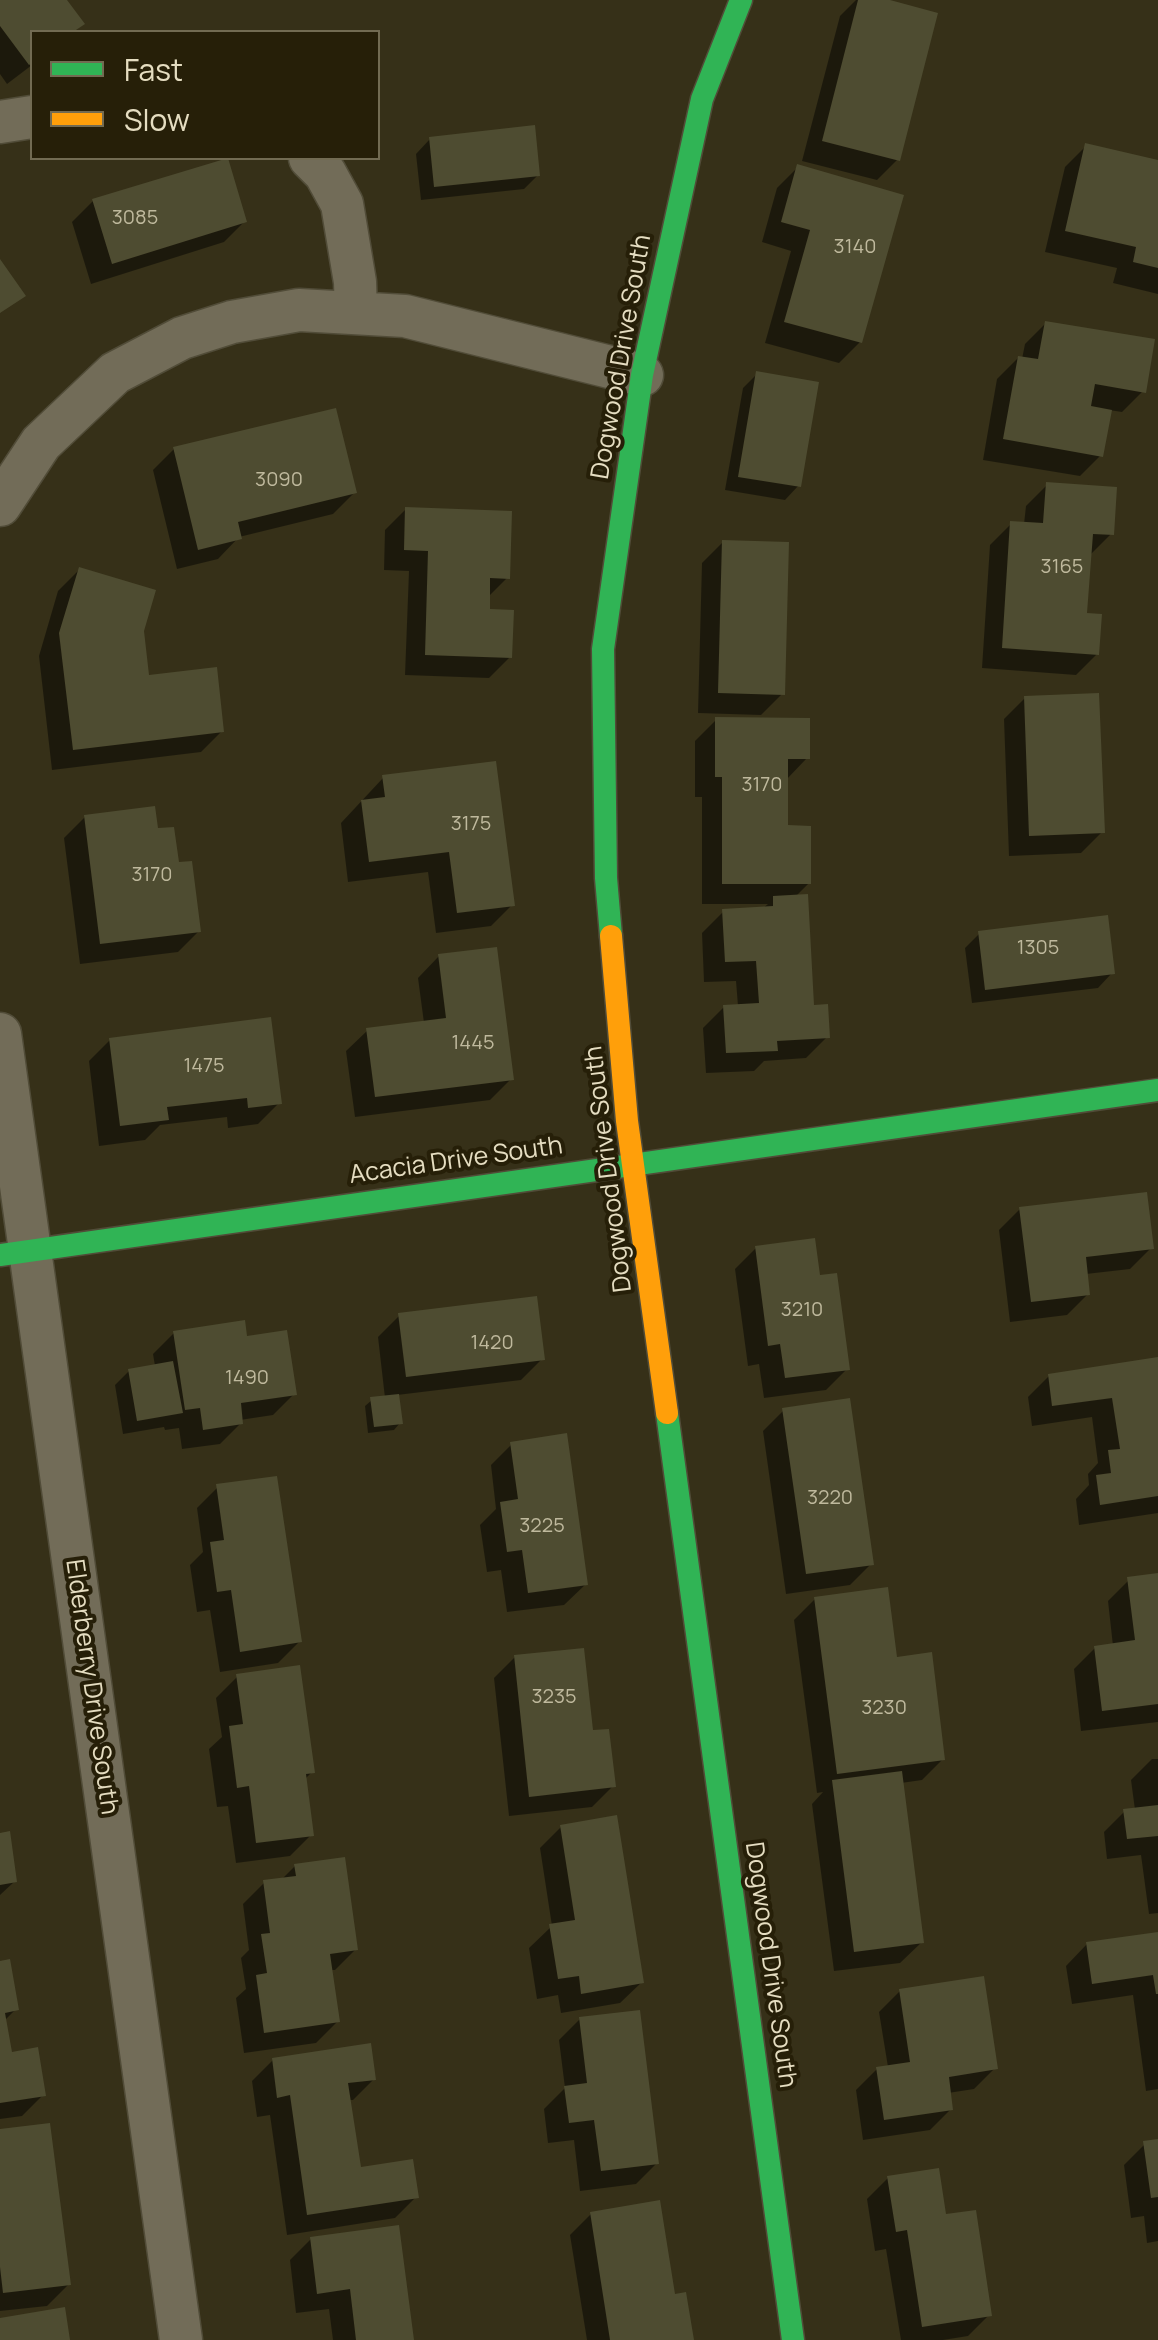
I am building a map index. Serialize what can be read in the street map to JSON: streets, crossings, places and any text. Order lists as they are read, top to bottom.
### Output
{
  "streets": {
    "street": ["Dogwood Drive South", "Acacia Drive South", "Elderberry Drive South"]
  },
  "crossings": [
    ["Dogwood Drive South", "Acacia Drive South"],
    ["Acacia Drive South", "Elderberry Drive South"]
  ],
  "house_numbers": [
    "3085",
    "3140",
    "3090",
    "3165",
    "3170",
    "3175",
    "3170",
    "1305",
    "1445",
    "1475",
    "3210",
    "1420",
    "1490",
    "3220",
    "3225",
    "3235",
    "3230"
  ],
  "legend": ["Fast", "Slow"]
}
